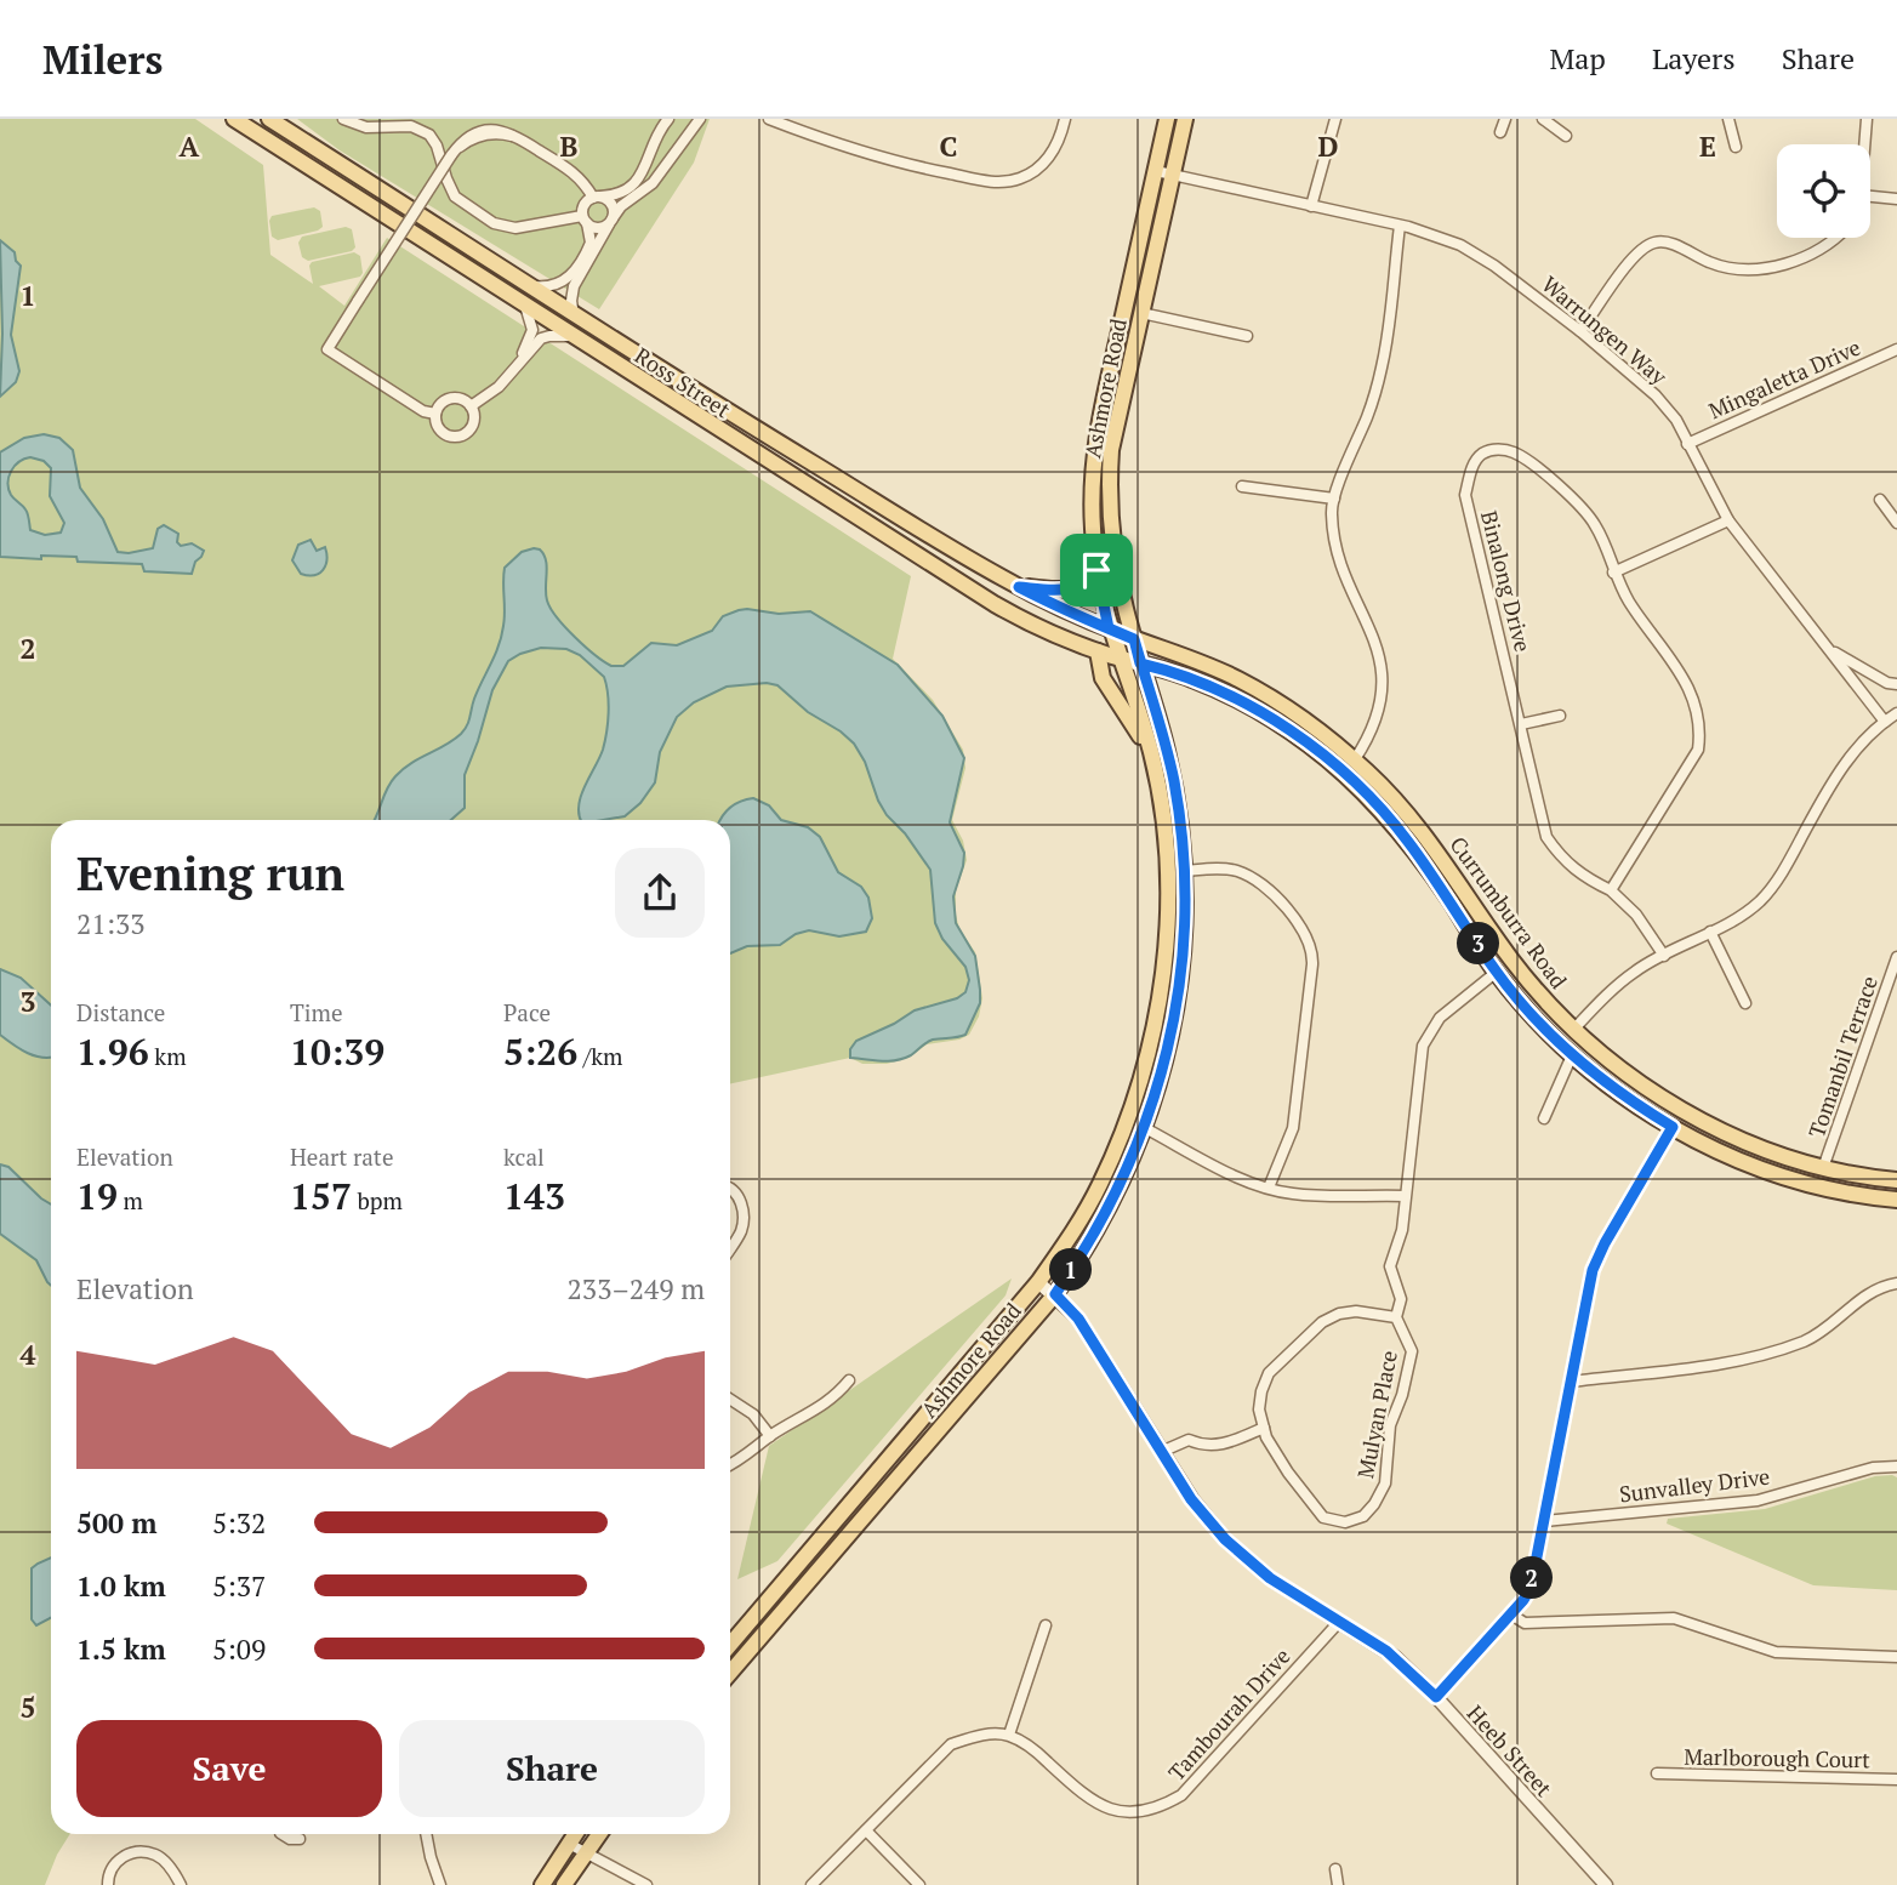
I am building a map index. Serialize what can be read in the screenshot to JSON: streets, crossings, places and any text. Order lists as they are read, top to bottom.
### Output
{
  "streets": {
    "main road": ["Ross Street", "Ashmore Road", "Currumburra Road"],
    "street": [
      "Warrungen Way",
      "Mingaletta Drive",
      "Binalong Drive",
      "Tomanbil Terrace",
      "Mulyan Place",
      "Sunvalley Drive",
      "Tambourah Drive",
      "Heeb Street",
      "Marlborough Court"
    ]
  },
  "crossings": [
    ["Warrungen Way", "Mingaletta Drive"],
    ["Warrungen Way", "Ashmore Road"],
    ["Ross Street", "Ashmore Road"],
    ["Ross Street", "Currumburra Road"],
    ["Ashmore Road", "Currumburra Road"],
    ["Ashmore Road", "Heeb Street"],
    ["Currumburra Road", "Tomanbil Terrace"],
    ["Currumburra Road", "Mulyan Place"],
    ["Tambourah Drive", "Heeb Street"]
  ],
  "page": {
    "header": "Milers",
    "nav": ["Map", "Layers", "Share"],
    "heading": ["Evening run", "21:33"],
    "pins": ["3", "1", "2"],
    "stats": [
      ["Distance", "1.96 km"],
      ["Time", "10:39"],
      ["Pace", "5:26 /km"],
      ["Elevation", "19 m"],
      ["Heart rate", "157 bpm"],
      ["kcal", "143"]
    ],
    "chart": ["Elevation", "233–249 m"],
    "list": [
      {
        "name": "500 m",
        "note": "5:32"
      },
      {
        "name": "1.0 km",
        "note": "5:37"
      },
      {
        "name": "1.5 km",
        "note": "5:09"
      }
    ],
    "buttons": ["Save", "Share"]
  },
  "grid": {
    "columns": [
      "A",
      "B",
      "C",
      "D",
      "E"
    ],
    "rows": [
      "1",
      "2",
      "3",
      "4",
      "5"
    ]
  }
}
